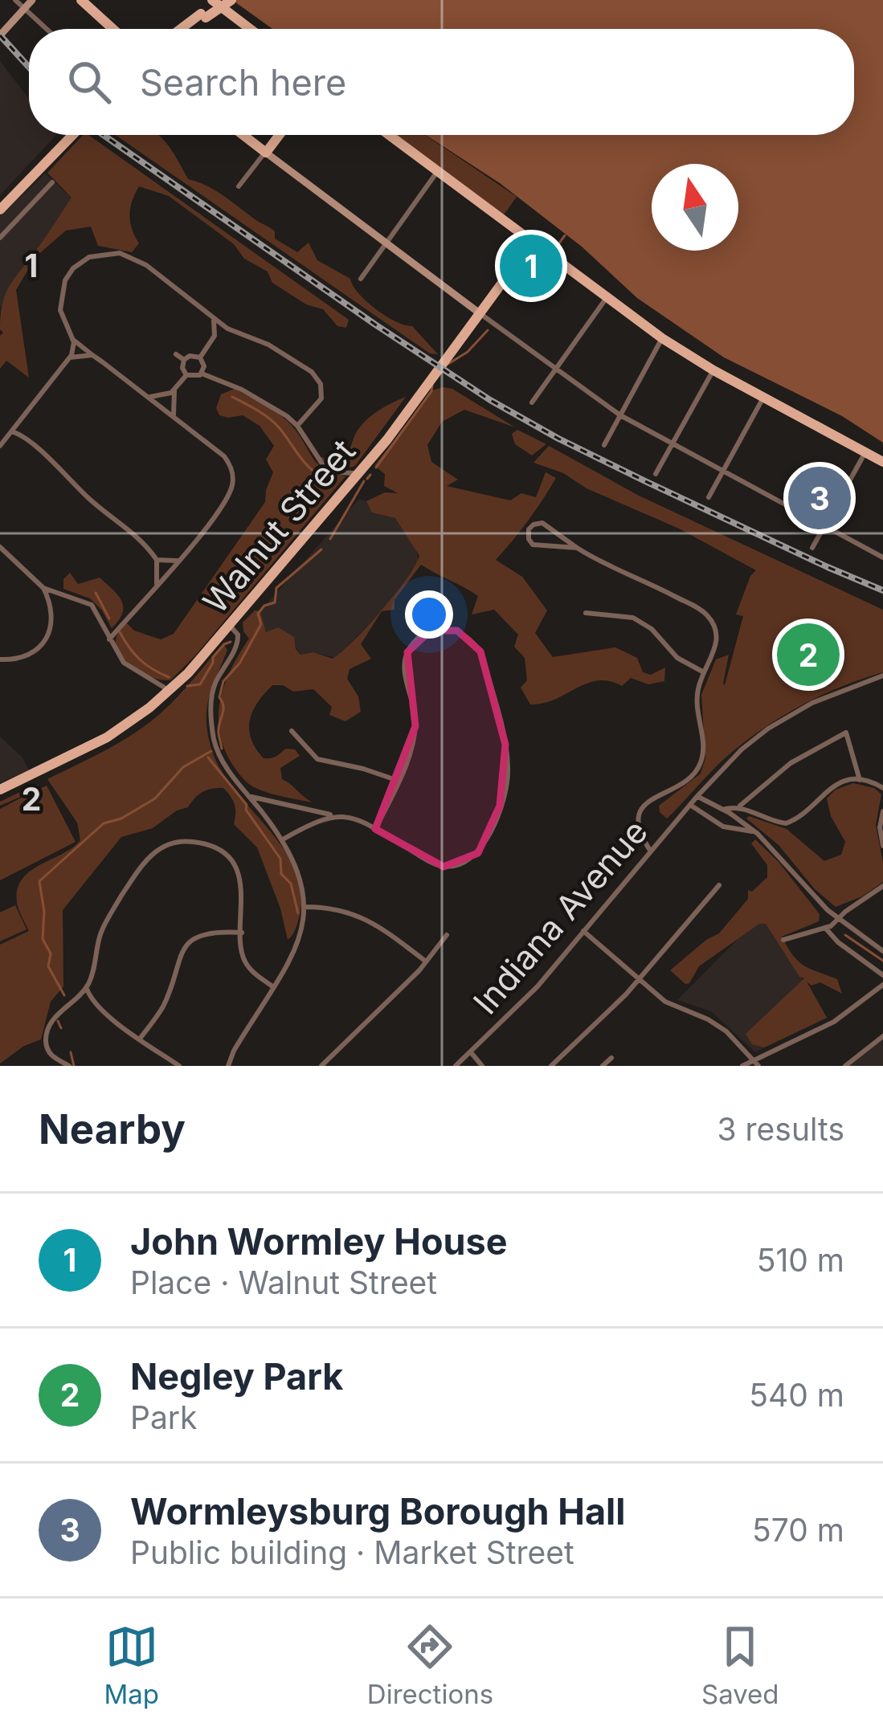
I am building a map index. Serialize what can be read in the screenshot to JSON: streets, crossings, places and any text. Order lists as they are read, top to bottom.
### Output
{
  "streets": {
    "main road": ["Walnut Street"],
    "street": ["Indiana Avenue"]
  },
  "north": "top",
  "page": {
    "search": "Search here",
    "pins": ["1", "3", "2"],
    "heading": ["Nearby", "3 results"],
    "list": [
      {
        "mark": "1",
        "name": "John Wormley House",
        "note": "Place · Walnut Street",
        "value": "510 m"
      },
      {
        "mark": "2",
        "name": "Negley Park",
        "note": "Park",
        "value": "540 m"
      },
      {
        "mark": "3",
        "name": "Wormleysburg Borough Hall",
        "note": "Public building · Market Street",
        "value": "570 m"
      }
    ],
    "nav": ["Map", "Directions", "Saved"]
  },
  "grid": {
    "rows": ["1", "2"]
  }
}
